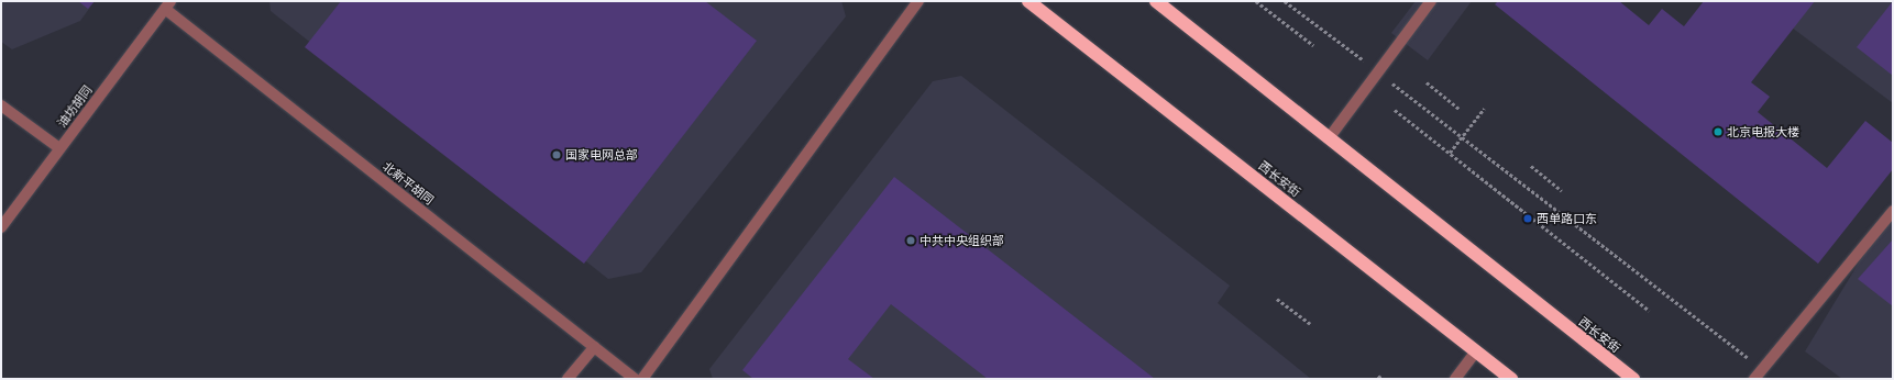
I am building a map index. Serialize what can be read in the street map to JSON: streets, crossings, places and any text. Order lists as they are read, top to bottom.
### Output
{
  "streets": {
    "highway": ["西长安街"],
    "street": ["油坊胡同", "北新平胡同"]
  },
  "crossings": [
    ["油坊胡同", "北新平胡同"]
  ],
  "places": [
    "北京电报大楼",
    "国家电网总部",
    "西单路口东",
    "中共中央组织部"
  ]
}
